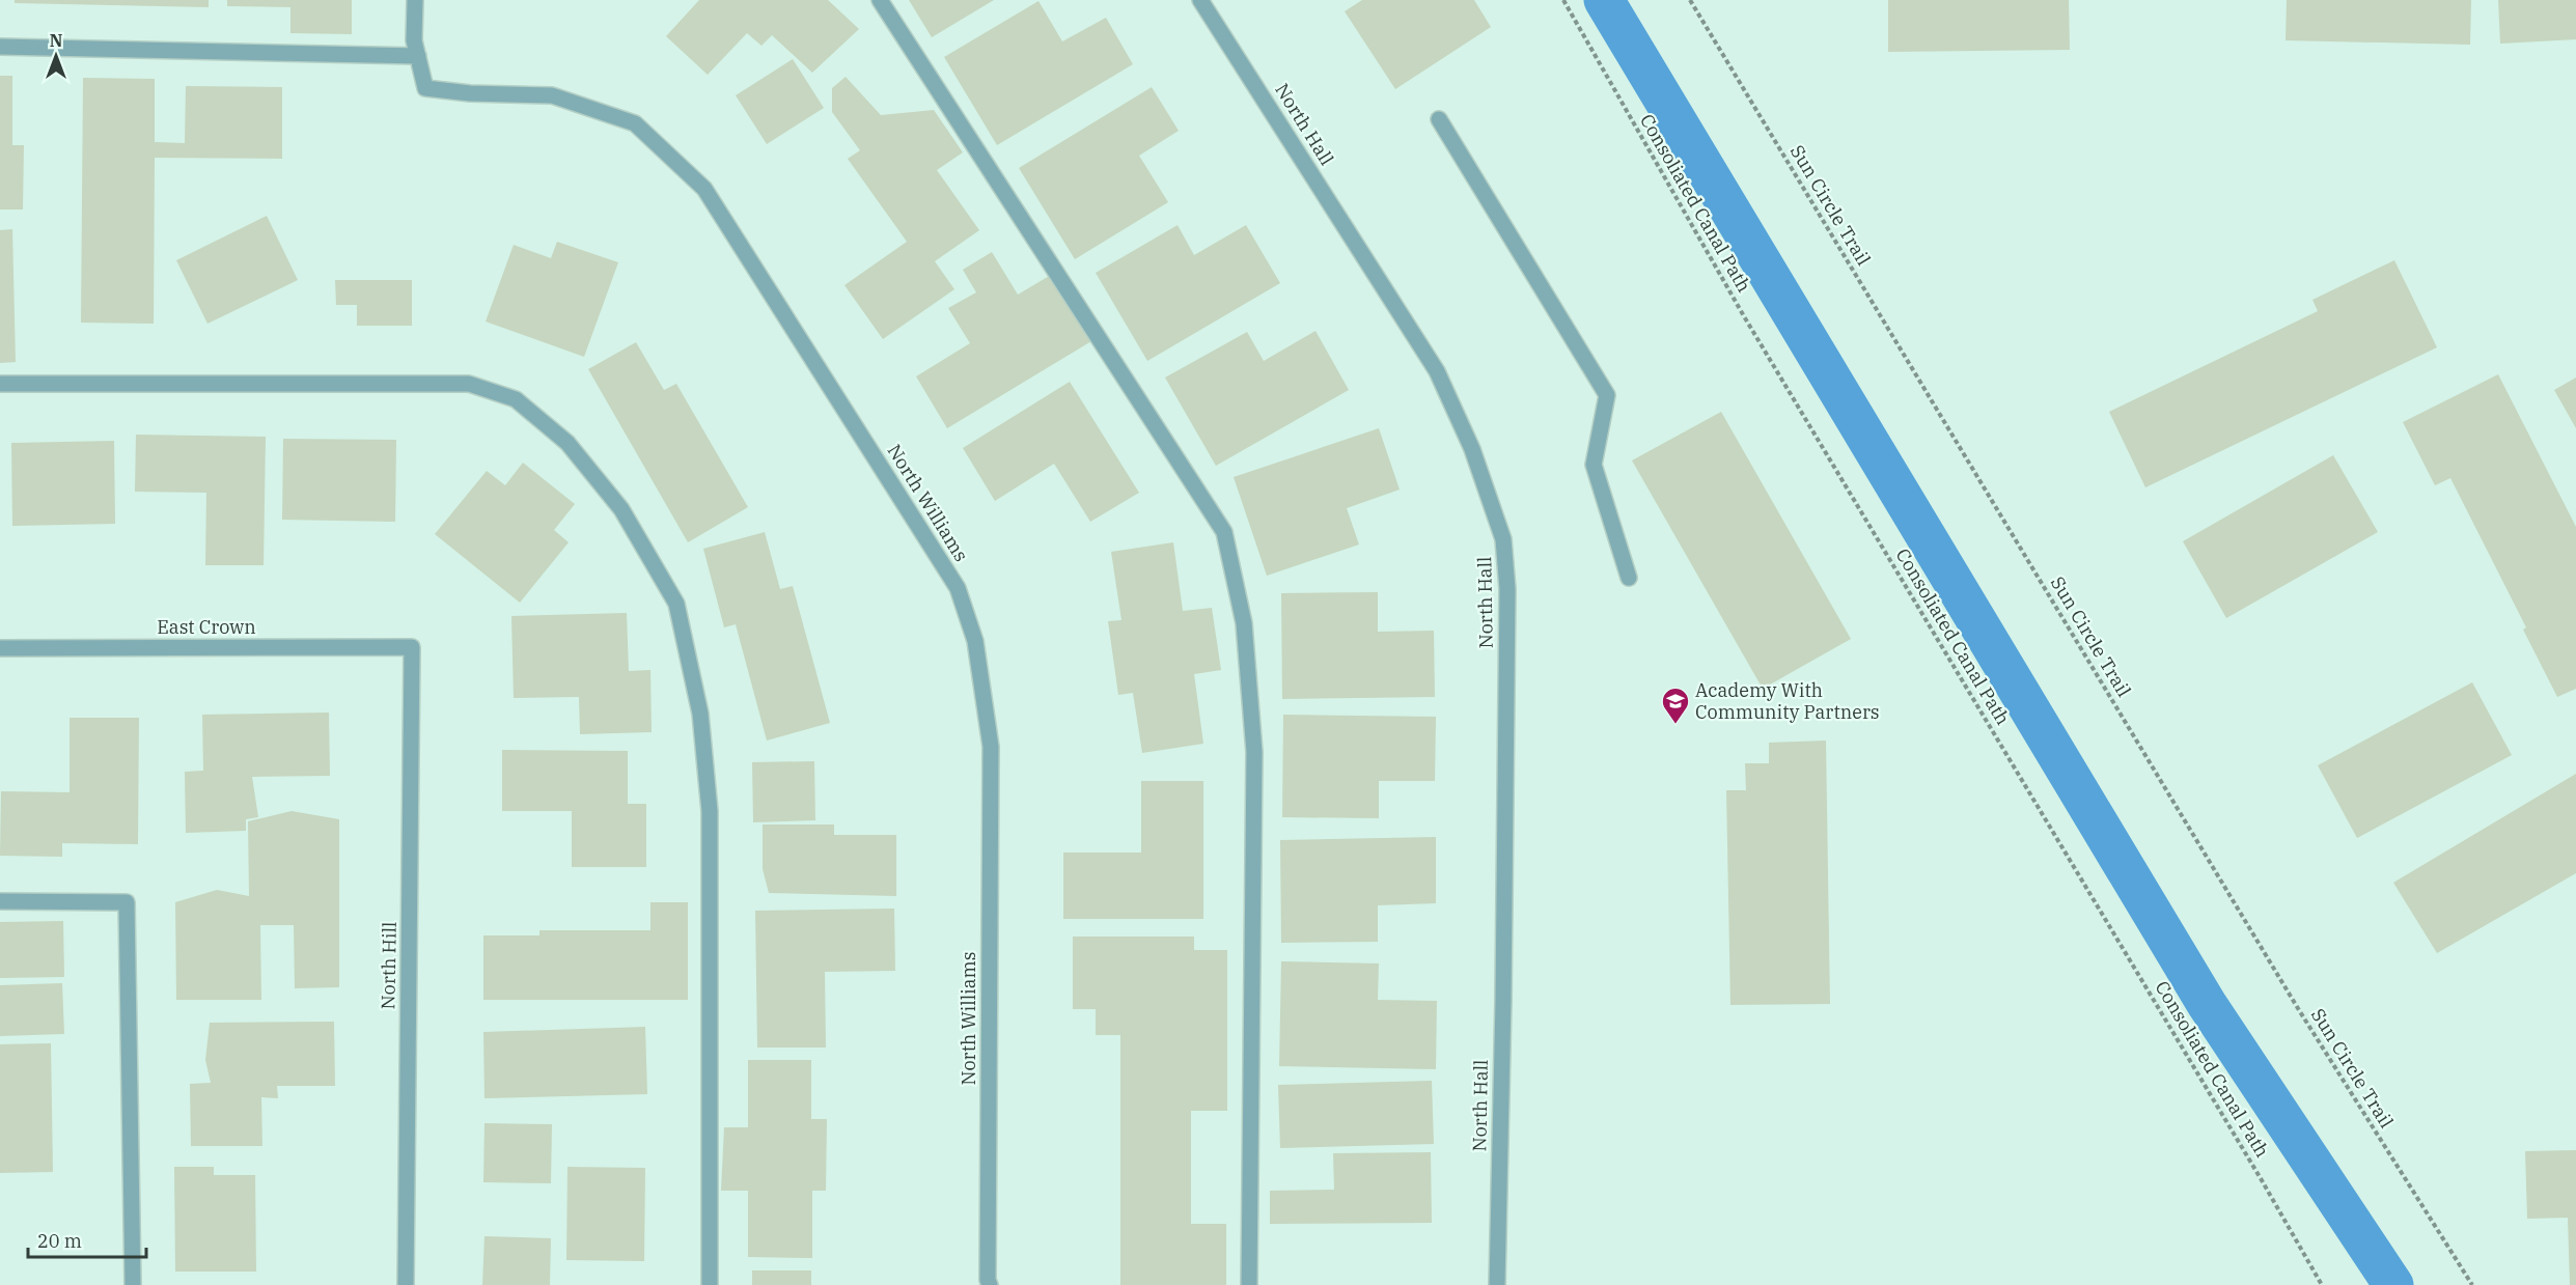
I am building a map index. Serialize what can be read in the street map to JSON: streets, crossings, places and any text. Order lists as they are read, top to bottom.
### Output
{
  "streets": {
    "street": [
      "North Hall",
      "North Williams",
      "East Crown",
      "North Hill"
    ],
    "path": ["Consoliated Canal Path", "Sun Circle Trail"]
  },
  "crossings": [
    ["East Crown", "North Hill"]
  ],
  "places": {
    "school or university": ["Academy With Community Partners"]
  },
  "scale_bar": "20 m",
  "north": "top"
}
